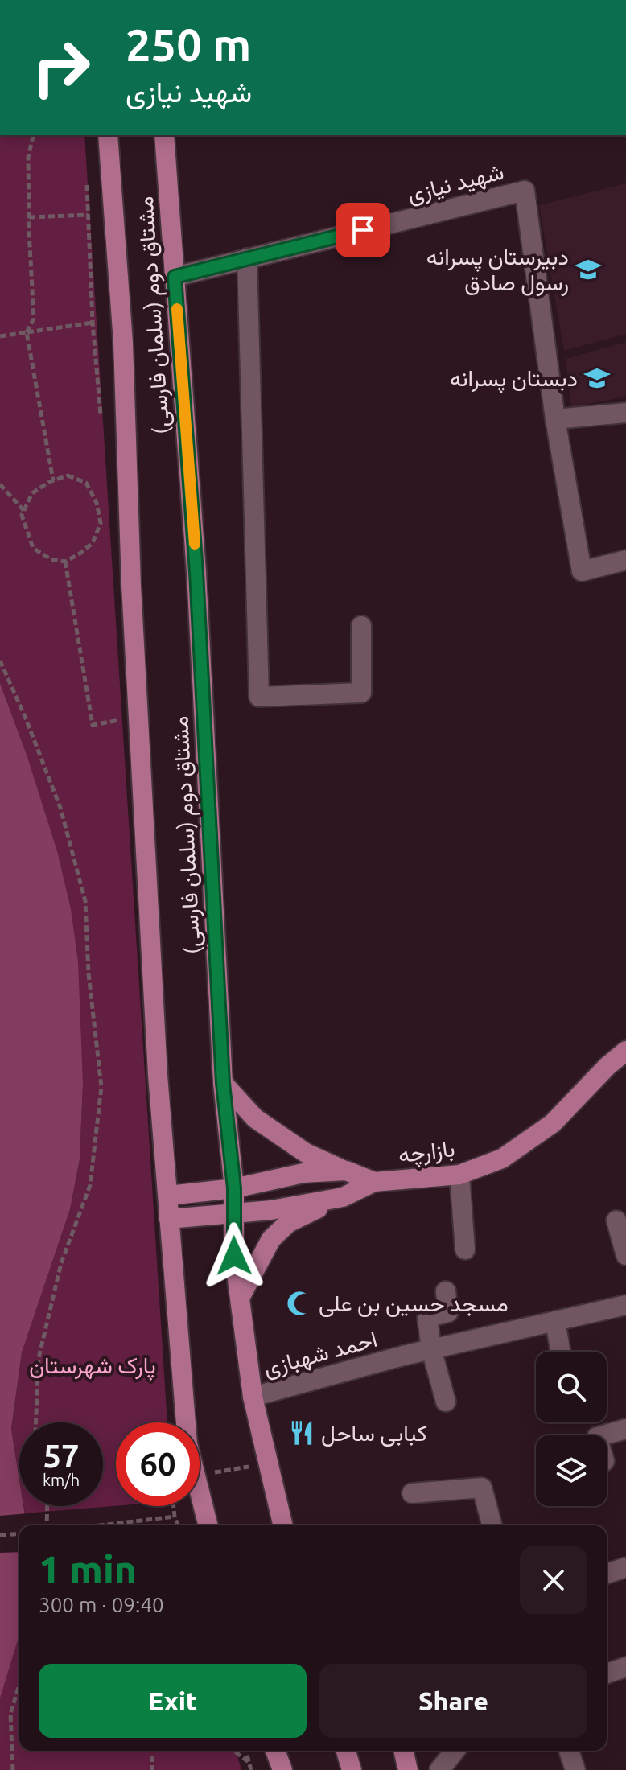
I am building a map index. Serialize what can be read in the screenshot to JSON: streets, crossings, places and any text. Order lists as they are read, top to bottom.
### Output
{
  "streets": {
    "main road": ["مشتاق دوم (سلمان فارسی)", "بازارچه"],
    "street": ["شهید نیازی", "احمد شهبازی"]
  },
  "crossings": [
    ["شهید نیازی", "مشتاق دوم (سلمان فارسی)"],
    ["مشتاق دوم (سلمان فارسی)", "بازارچه"],
    ["مشتاق دوم (سلمان فارسی)", "احمد شهبازی"]
  ],
  "parks": ["پارک شهرستان"],
  "places": {
    "school or university": ["دبیرستان پسرانه رسول صادق", "دبستان پسرانه"],
    "mosque": ["مسجد حسین بن علی"],
    "restaurant": ["کبابی ساحل"]
  },
  "page": {
    "turn": ["250 m", "شهید نیازی"],
    "speed": "57 km/h",
    "limit": "60",
    "heading": ["1 min", "300 m · 09:40"],
    "buttons": ["Exit", "Share"]
  }
}
